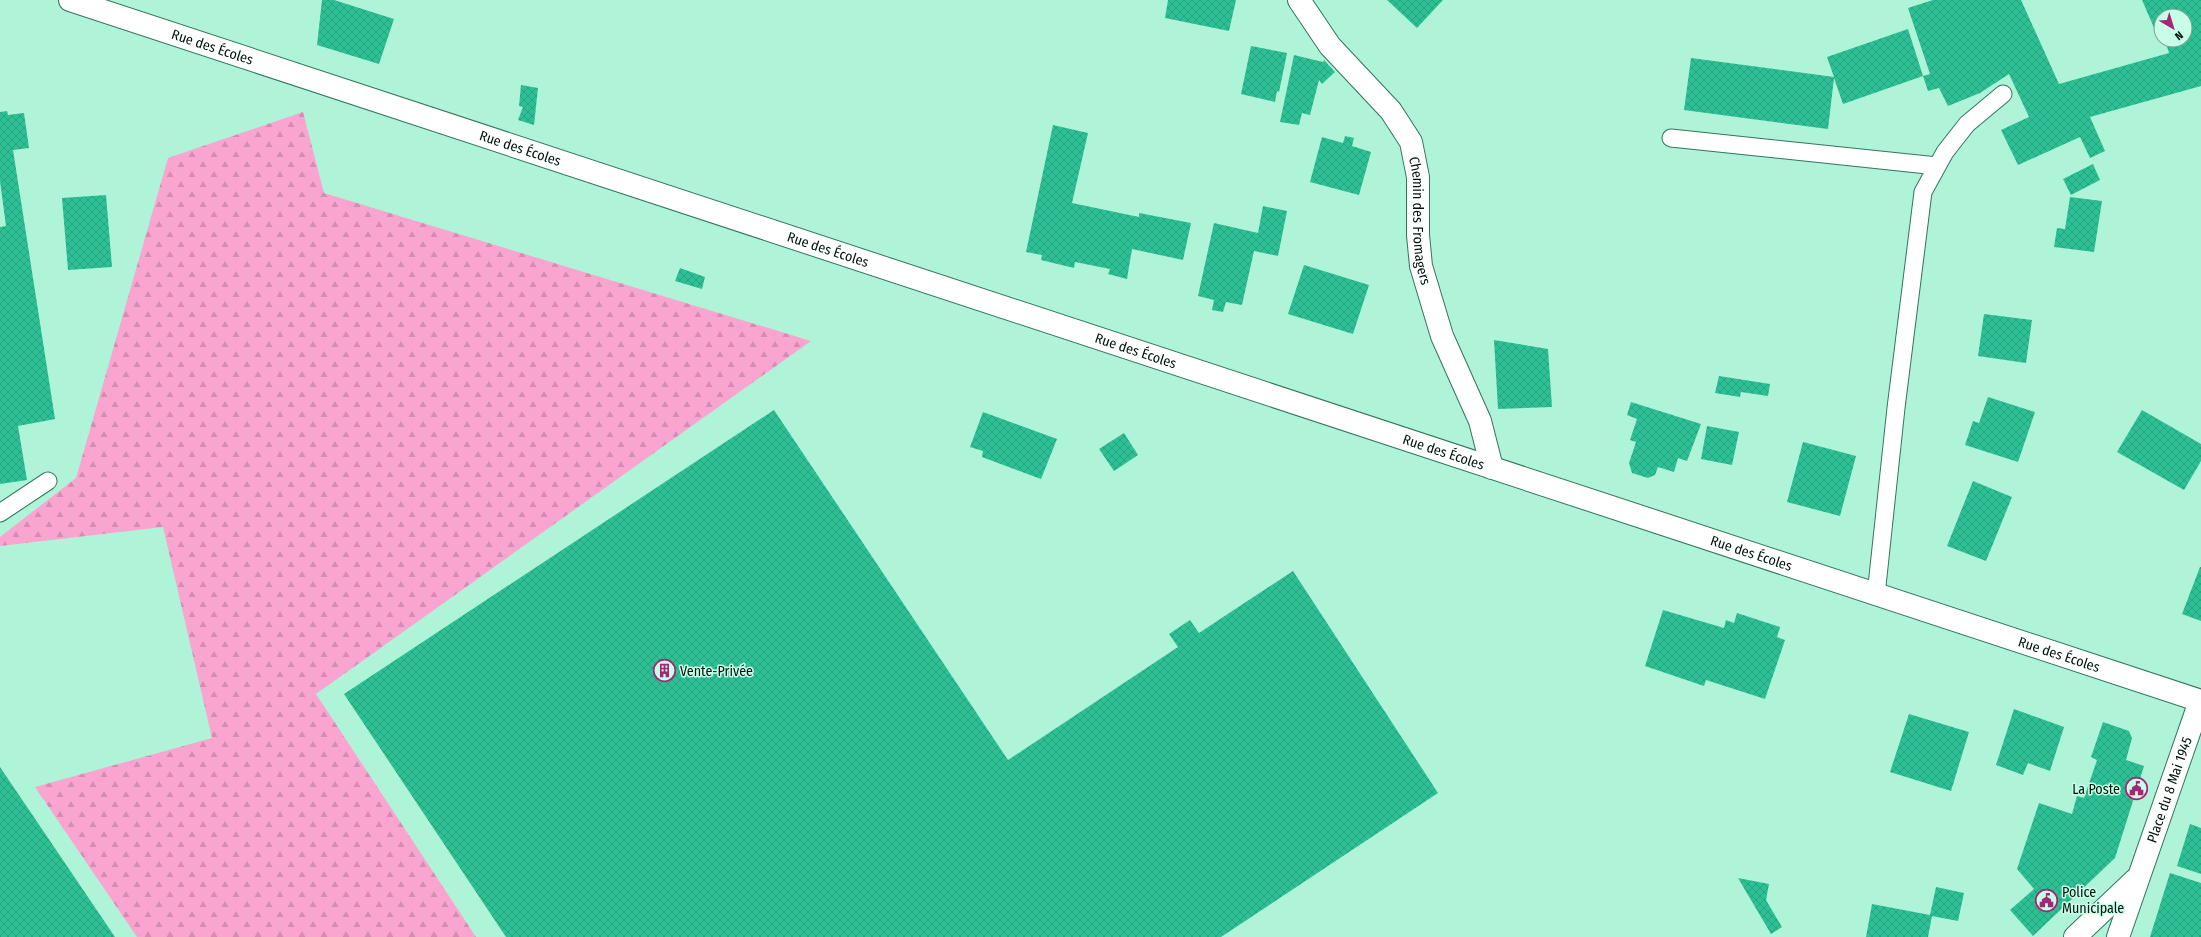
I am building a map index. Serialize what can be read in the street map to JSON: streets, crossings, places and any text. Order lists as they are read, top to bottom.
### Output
{
  "streets": {
    "street": ["Rue des Écoles", "Chemin des Fromagers", "Place du 8 Mai 1945"]
  },
  "crossings": [
    ["Rue des Écoles", "Chemin des Fromagers"],
    ["Rue des Écoles", "Place du 8 Mai 1945"]
  ],
  "places": {
    "building": ["Vente-Privée"],
    "public building": ["La Poste", "Police Municipale"]
  },
  "north": "bottom right"
}
